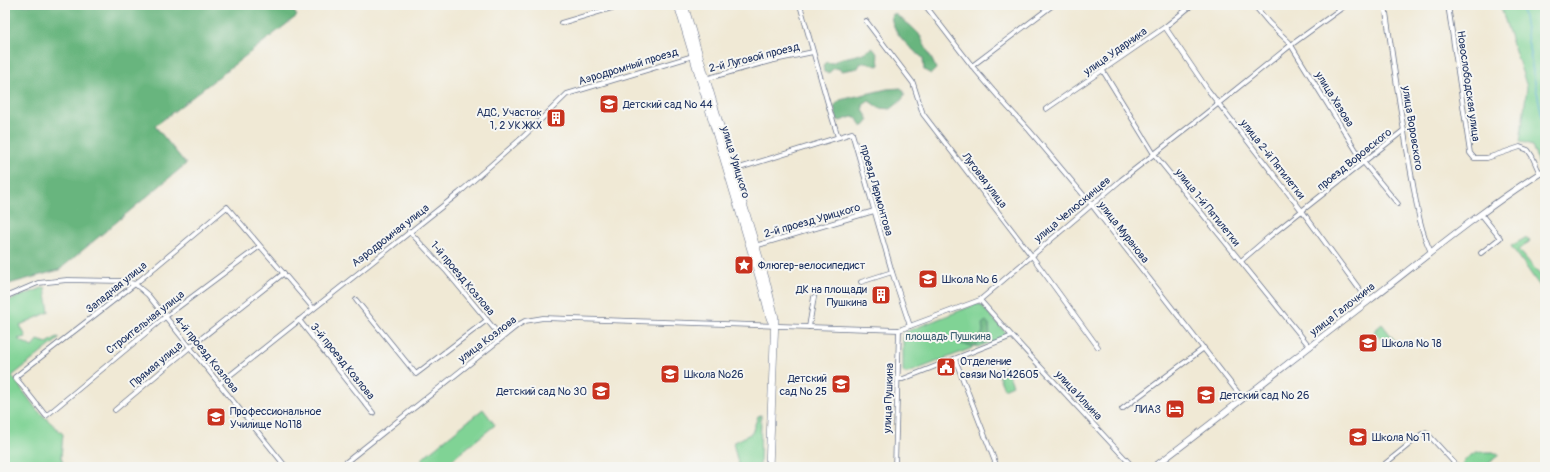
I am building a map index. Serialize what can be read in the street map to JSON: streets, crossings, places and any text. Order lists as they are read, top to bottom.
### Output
{
  "streets": {
    "highway": ["улица Урицкого"],
    "street": [
      "улица Ударника",
      "2-й Луговой проезд",
      "Аэродромный проезд",
      "Новослободская улица",
      "улица Хазова",
      "улица Воровского",
      "улица 2-й Пятилетки",
      "проезд Воровского",
      "Луговая улица",
      "проезд Лермонтова",
      "улица 1-й Пятилетки",
      "улица Челюскинцев",
      "2-й проезд Урицкого",
      "улица Муранова",
      "Аэродромная улица",
      "1-й проезд Козлова",
      "Западная улица",
      "улица Галочкина",
      "Строительная улица",
      "улица Козлова",
      "4-й проезд Козлова",
      "3-й проезд Козлова",
      "Прямая улица",
      "улица Ильина",
      "улица Пушкина"
    ]
  },
  "crossings": [
    ["улица Ударника", "улица 2-й Пятилетки"],
    ["улица Ударника", "улица 1-й Пятилетки"],
    ["2-й Луговой проезд", "улица Урицкого"],
    ["Аэродромный проезд", "улица Урицкого"],
    ["Аэродромный проезд", "Аэродромная улица"],
    ["Новослободская улица", "улица Галочкина"],
    ["улица Хазова", "проезд Воровского"],
    ["улица Хазова", "улица Челюскинцев"],
    ["улица Воровского", "проезд Воровского"],
    ["улица Воровского", "улица Галочкина"],
    ["улица 2-й Пятилетки", "проезд Воровского"],
    ["улица 2-й Пятилетки", "улица Челюскинцев"],
    ["улица 2-й Пятилетки", "улица Галочкина"],
    ["проезд Воровского", "улица 1-й Пятилетки"],
    ["улица Урицкого", "улица Челюскинцев"],
    ["улица Урицкого", "2-й проезд Урицкого"],
    ["улица Урицкого", "улица Козлова"],
    ["Луговая улица", "улица Челюскинцев"],
    ["проезд Лермонтова", "улица Челюскинцев"],
    ["проезд Лермонтова", "2-й проезд Урицкого"],
    ["улица 1-й Пятилетки", "улица Челюскинцев"],
    ["улица 1-й Пятилетки", "улица Галочкина"],
    ["улица Челюскинцев", "улица Муранова"],
    ["улица Челюскинцев", "улица Козлова"],
    ["улица Челюскинцев", "улица Ильина"],
    ["улица Челюскинцев", "улица Пушкина"],
    ["улица Муранова", "улица Галочкина"],
    ["Аэродромная улица", "1-й проезд Козлова"],
    ["Аэродромная улица", "4-й проезд Козлова"],
    ["Аэродромная улица", "3-й проезд Козлова"],
    ["1-й проезд Козлова", "улица Козлова"],
    ["Западная улица", "Строительная улица"],
    ["Западная улица", "4-й проезд Козлова"],
    ["Строительная улица", "4-й проезд Козлова"],
    ["4-й проезд Козлова", "Прямая улица"]
  ],
  "parks": ["площадь Пушкина"],
  "places": {
    "school or university": [
      "Детский сад № 44",
      "Школа № 6",
      "Школа № 18",
      "Школа №26",
      "Детский сад № 25",
      "Детский сад № 30",
      "Детский сад № 26",
      "Профессиональное Училище №118",
      "Школа № 11"
    ],
    "building": ["АДС, Участок 1, 2 УК ЖКХ", "ДК на площади Пушкина"],
    "place": ["Флюгер-велосипедист"],
    "public building": ["Отделение связи №142605"],
    "hotel": ["ЛИАЗ"]
  }
}
